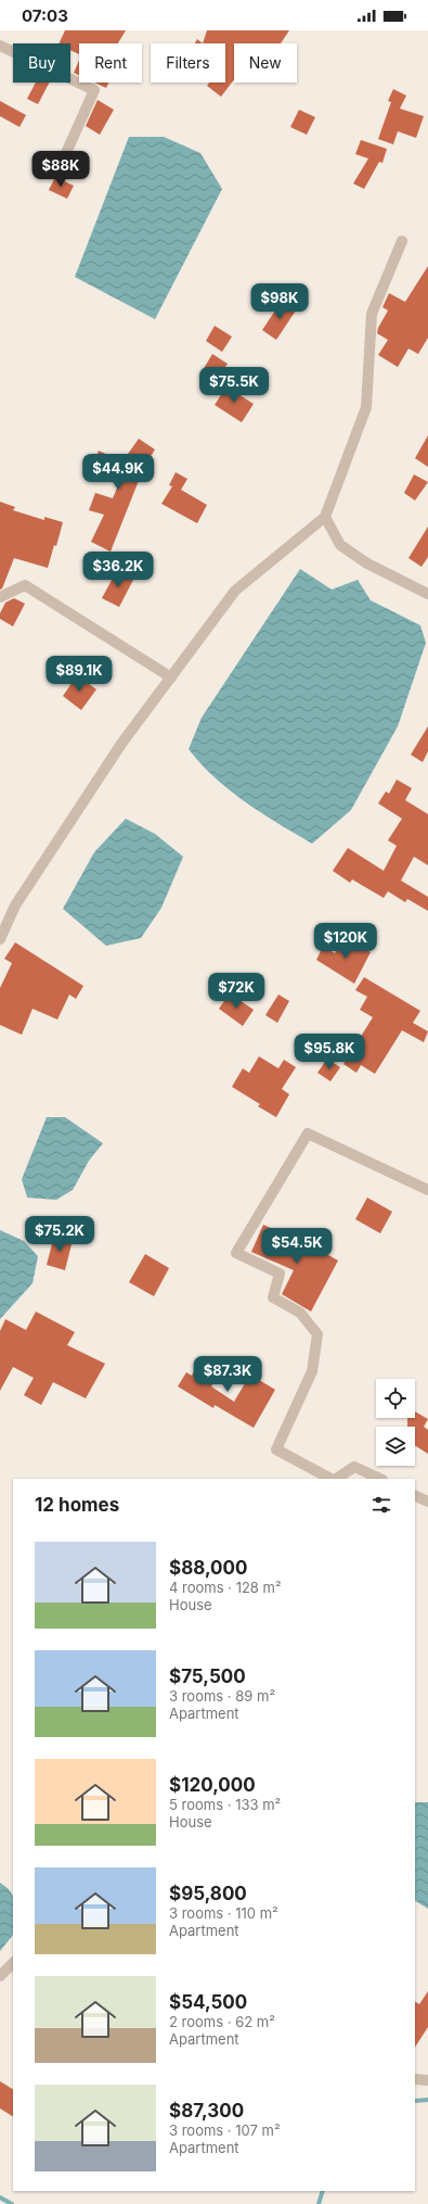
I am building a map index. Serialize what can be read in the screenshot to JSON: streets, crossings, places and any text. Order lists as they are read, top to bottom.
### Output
{
  "page": {
    "status": "07:03",
    "chip": [
      "Buy",
      "Rent",
      "Filters",
      "New"
    ],
    "price": [
      "$88K",
      "$98K",
      "$75.5K",
      "$44.9K",
      "$36.2K",
      "$89.1K",
      "$120K",
      "$72K",
      "$95.8K",
      "$75.2K",
      "$54.5K",
      "$87.3K"
    ],
    "heading": "12 homes",
    "list": [
      {
        "name": "$88,000",
        "note": "4 rooms · 128 m² · House"
      },
      {
        "name": "$75,500",
        "note": "3 rooms · 89 m² · Apartment"
      },
      {
        "name": "$120,000",
        "note": "5 rooms · 133 m² · House"
      },
      {
        "name": "$95,800",
        "note": "3 rooms · 110 m² · Apartment"
      },
      {
        "name": "$54,500",
        "note": "2 rooms · 62 m² · Apartment"
      },
      {
        "name": "$87,300",
        "note": "3 rooms · 107 m² · Apartment"
      }
    ]
  }
}
